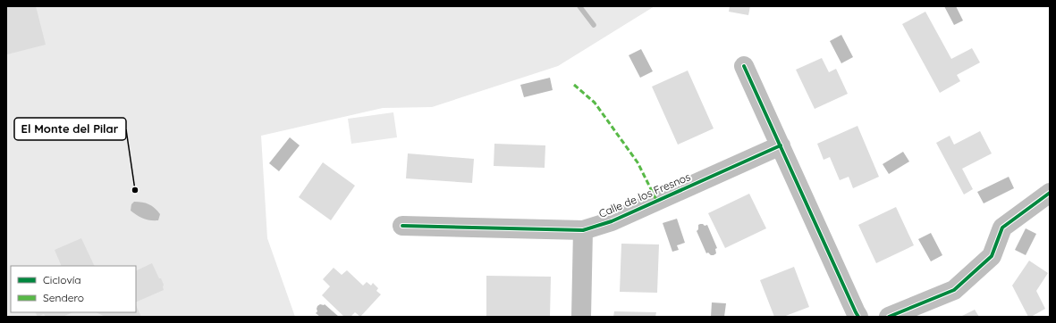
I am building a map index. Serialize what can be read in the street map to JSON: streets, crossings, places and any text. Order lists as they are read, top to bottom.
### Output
{
  "streets": {
    "street": ["Calle de los Fresnos"]
  },
  "places": ["El Monte del Pilar"],
  "legend": ["Ciclovía", "Sendero"]
}
